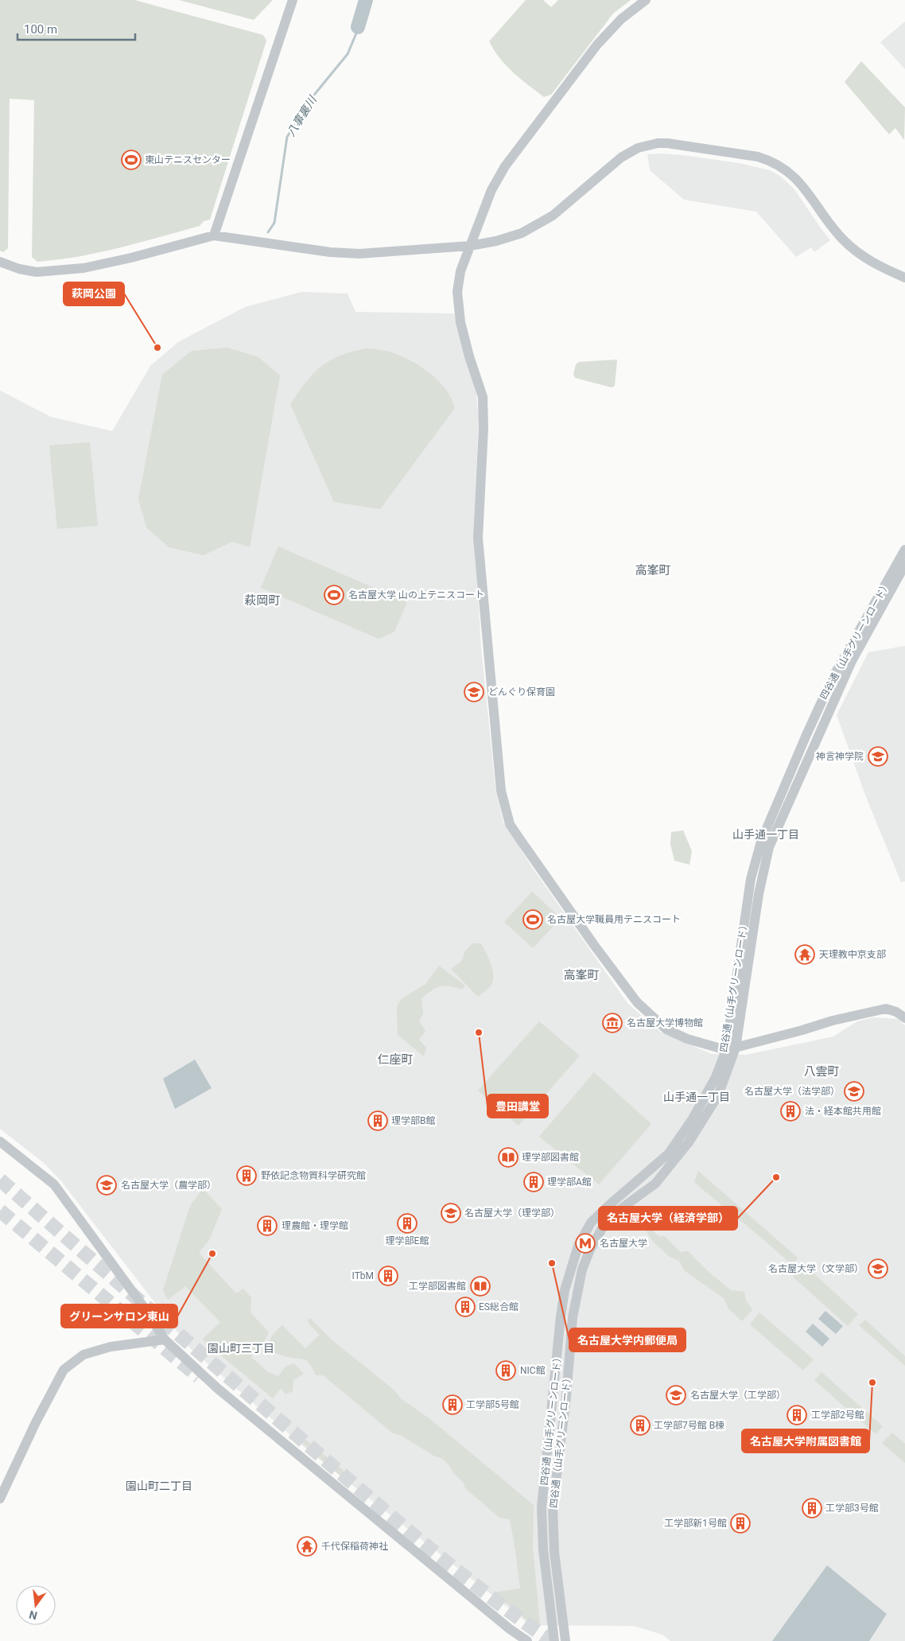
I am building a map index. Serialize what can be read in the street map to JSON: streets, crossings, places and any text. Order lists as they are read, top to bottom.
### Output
{
  "streets": {
    "street": ["四谷通（山手グリーンロード）", "四谷通 （山手グリーンロード）"]
  },
  "crossings": [
    ["四谷通（山手グリーンロード）", "四谷通 （山手グリーンロード）"]
  ],
  "districts": [
    "高峯町",
    "萩岡町",
    "山手通一丁目",
    "高峯町",
    "仁座町",
    "八雲町",
    "山手通一丁目",
    "園山町三丁目",
    "園山町二丁目"
  ],
  "water": ["八事裏川"],
  "places": {
    "sports": ["東山テニスセンター", "名古屋大学 山の上テニスコート", "名古屋大学職員用テニスコート"],
    "other": [
      "萩岡公園",
      "豊田講堂",
      "名古屋大学（経済学部）",
      "グリーンサロン東山",
      "名古屋大学内郵便局",
      "名古屋大学附属図書館"
    ],
    "school or university": [
      "どんぐり保育園",
      "神言神学院",
      "名古屋大学（法学部）",
      "名古屋大学（農学部）",
      "名古屋大学（理学部）",
      "名古屋大学（文学部）",
      "名古屋大学（工学部）"
    ],
    "temple": ["天理教中京支部", "千代保稲荷神社"],
    "museum": ["名古屋大学博物館"],
    "building": [
      "法・経本館共用館",
      "理学部B館",
      "野依記念物質科学研究館",
      "理学部A館",
      "理学部E館",
      "理農館・理学館",
      "ITbM",
      "ES総合館",
      "NIC館",
      "工学部5号館",
      "工学部2号館",
      "工学部7号館 B棟",
      "工学部3号館",
      "工学部新1号館"
    ],
    "library": ["理学部図書館", "工学部図書館"],
    "metro station": ["名古屋大学"]
  },
  "scale_bar": "100 m",
  "north": "bottom"
}
